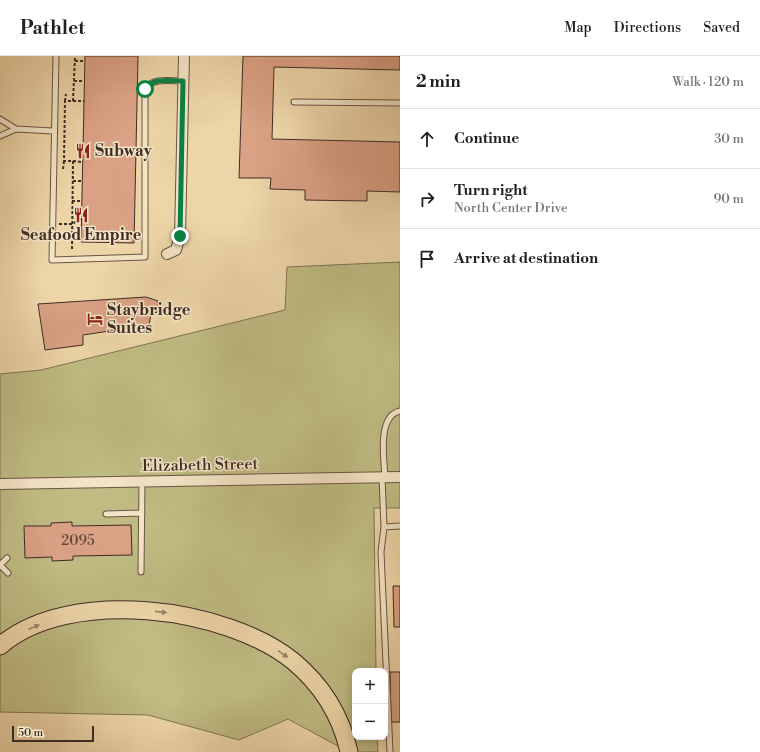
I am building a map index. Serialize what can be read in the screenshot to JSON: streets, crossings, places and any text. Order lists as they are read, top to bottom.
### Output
{
  "streets": {
    "street": ["Elizabeth Street"]
  },
  "places": {
    "restaurant": ["Subway", "Seafood Empire"],
    "hotel": ["Staybridge Suites"]
  },
  "house_numbers": ["2095"],
  "scale_bar": "50 m",
  "page": {
    "header": "Pathlet",
    "nav": ["Map", "Directions", "Saved"],
    "heading": ["2 min", "Walk · 120 m"],
    "list": [
      ["Continue", "30 m"],
      ["Turn right", "North Center Drive", "90 m"],
      "Arrive at destination"
    ],
    "map_buttons": ["+", "−"],
    "scale": "50 m"
  }
}
